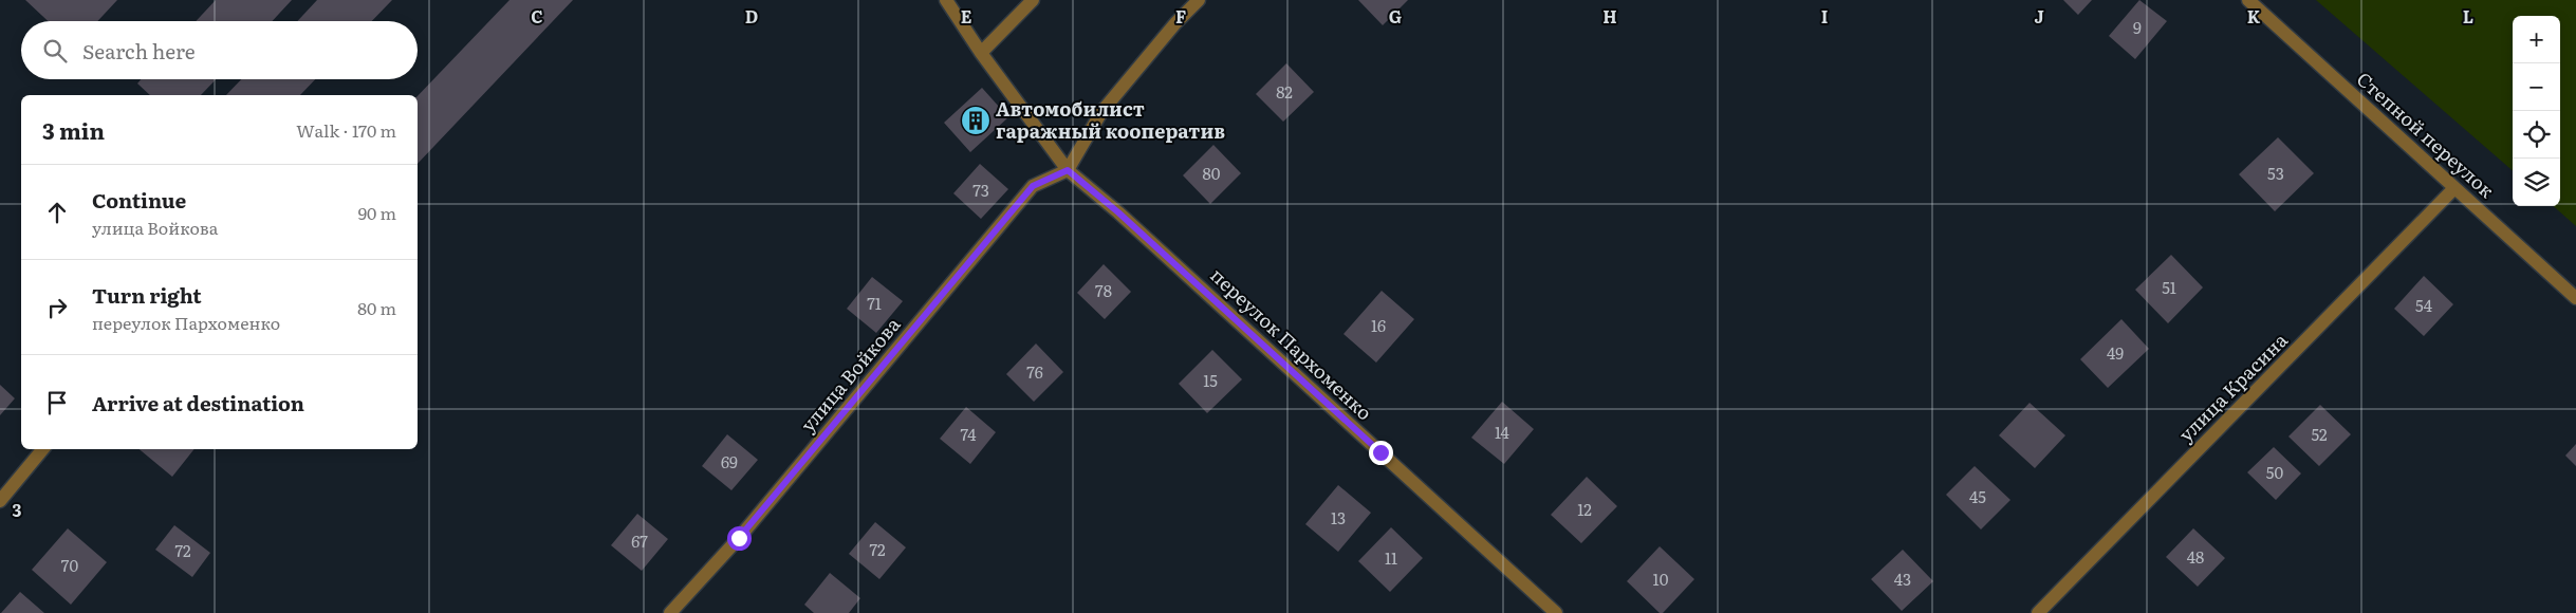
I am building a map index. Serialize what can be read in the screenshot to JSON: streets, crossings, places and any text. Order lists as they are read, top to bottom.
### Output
{
  "streets": {
    "street": [
      "Степной переулок",
      "переулок Пархоменко",
      "улица Войкова",
      "улица Красина"
    ]
  },
  "crossings": [
    ["Степной переулок", "улица Красина"],
    ["переулок Пархоменко", "улица Войкова"]
  ],
  "places": {
    "building": ["Автомобилист гаражный кооператив"]
  },
  "house_numbers": [
    "9",
    "82",
    "80",
    "53",
    "73",
    "51",
    "78",
    "71",
    "54",
    "16",
    "49",
    "76",
    "15",
    "14",
    "74",
    "52",
    "69",
    "50",
    "45",
    "12",
    "13",
    "67",
    "72",
    "72",
    "48",
    "11",
    "70",
    "10",
    "43"
  ],
  "page": {
    "map_buttons": ["+", "−"],
    "search": "Search here",
    "heading": ["3 min", "Walk · 170 m"],
    "list": [
      ["Continue", "улица Войкова", "90 m"],
      ["Turn right", "переулок Пархоменко", "80 m"],
      "Arrive at destination"
    ]
  },
  "grid": {
    "columns": [
      "C",
      "D",
      "E",
      "F",
      "G",
      "H",
      "I",
      "J",
      "K",
      "L"
    ],
    "rows": ["3"]
  }
}
